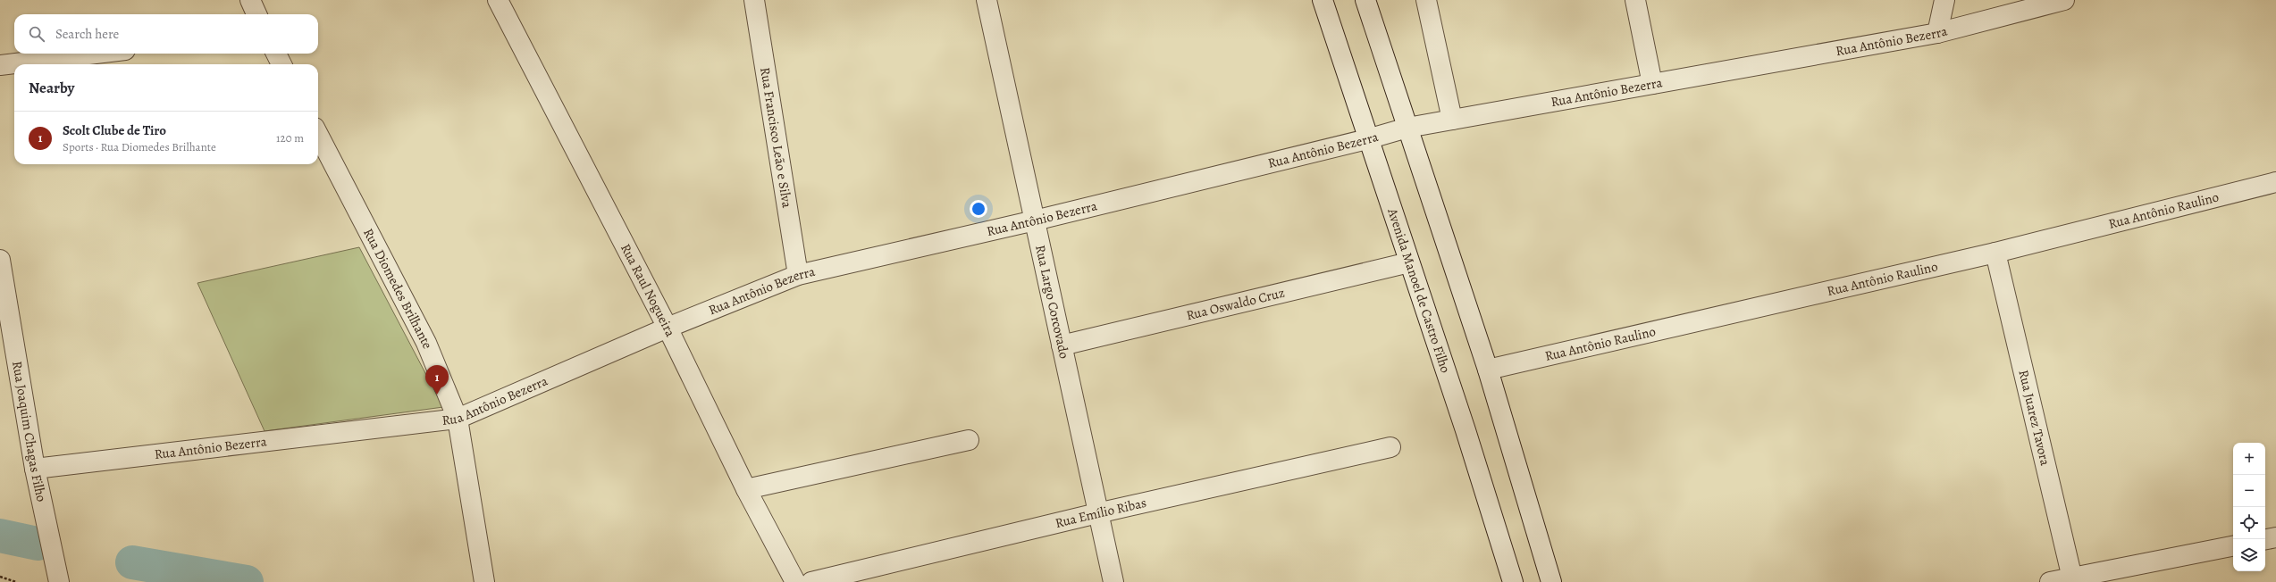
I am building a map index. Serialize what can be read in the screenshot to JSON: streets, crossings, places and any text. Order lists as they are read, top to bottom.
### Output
{
  "streets": {
    "street": [
      "Rua Antônio Bezerra",
      "Rua Francisco Leão e Silva",
      "Rua Antônio Raulino",
      "Rua Diomedes Brilhante",
      "Rua Raul Nogueira",
      "Avenida Manoel de Castro Filho",
      "Rua Largo Corcovado",
      "Rua Oswaldo Cruz",
      "Rua Juarez Tavora",
      "Rua Joaquim Chagas Filho",
      "Rua Emílio Ribas"
    ]
  },
  "crossings": [
    ["Rua Antônio Bezerra", "Rua Francisco Leão e Silva"],
    ["Rua Antônio Bezerra", "Rua Diomedes Brilhante"],
    ["Rua Antônio Bezerra", "Rua Raul Nogueira"],
    ["Rua Antônio Bezerra", "Avenida Manoel de Castro Filho"],
    ["Rua Antônio Bezerra", "Rua Largo Corcovado"],
    ["Rua Antônio Bezerra", "Rua Joaquim Chagas Filho"],
    ["Rua Antônio Raulino", "Rua Juarez Tavora"],
    ["Avenida Manoel de Castro Filho", "Rua Oswaldo Cruz"],
    ["Rua Largo Corcovado", "Rua Oswaldo Cruz"],
    ["Rua Largo Corcovado", "Rua Emílio Ribas"]
  ],
  "page": {
    "search": "Search here",
    "heading": "Nearby",
    "list": [
      {
        "mark": "1",
        "name": "Scolt Clube de Tiro",
        "note": "Sports · Rua Diomedes Brilhante",
        "value": "120 m"
      }
    ],
    "pins": "1",
    "map_buttons": ["+", "−"]
  }
}
